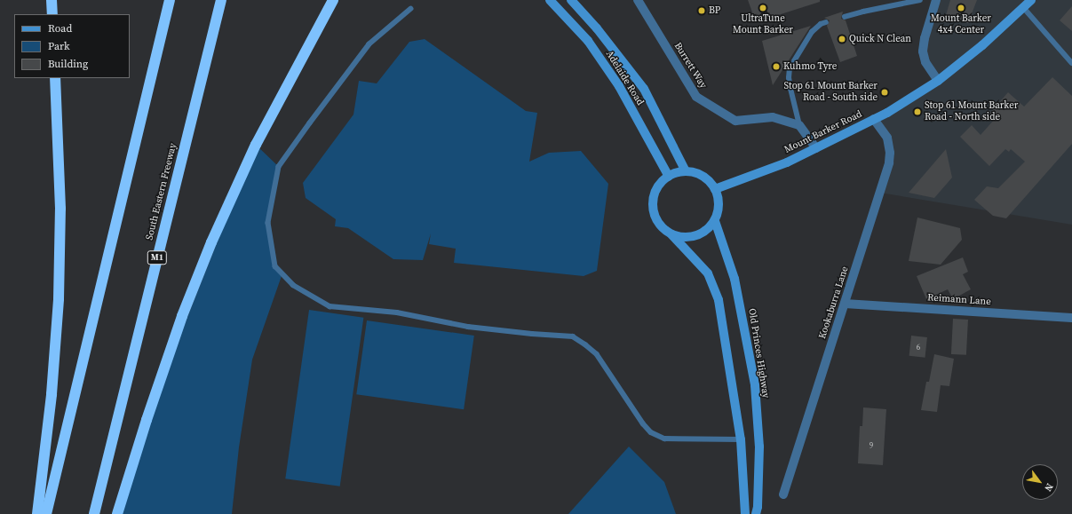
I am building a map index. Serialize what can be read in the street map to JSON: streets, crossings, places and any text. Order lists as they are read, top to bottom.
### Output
{
  "streets": {
    "highway": ["South Eastern Freeway", "M1"],
    "main road": ["Adelaide Road", "Mount Barker Road", "Old Princes Highway"],
    "street": ["Burrett Way", "Reimann Lane", "Kookaburra Lane"]
  },
  "crossings": [
    ["Adelaide Road", "Mount Barker Road"],
    ["Adelaide Road", "Old Princes Highway"],
    ["Mount Barker Road", "Kookaburra Lane"],
    ["Mount Barker Road", "Old Princes Highway"],
    ["Reimann Lane", "Kookaburra Lane"]
  ],
  "places": [
    "UltraTune Mount Barker",
    "Mount Barker 4x4 Center",
    "BP",
    "Quick N Clean",
    "Kuhmo Tyre",
    "Stop 61 Mount Barker Road - South side",
    "Stop 61 Mount Barker Road - North side"
  ],
  "house_numbers": ["6", "9"],
  "legend": ["Road", "Park", "Building"],
  "north": "bottom right"
}
